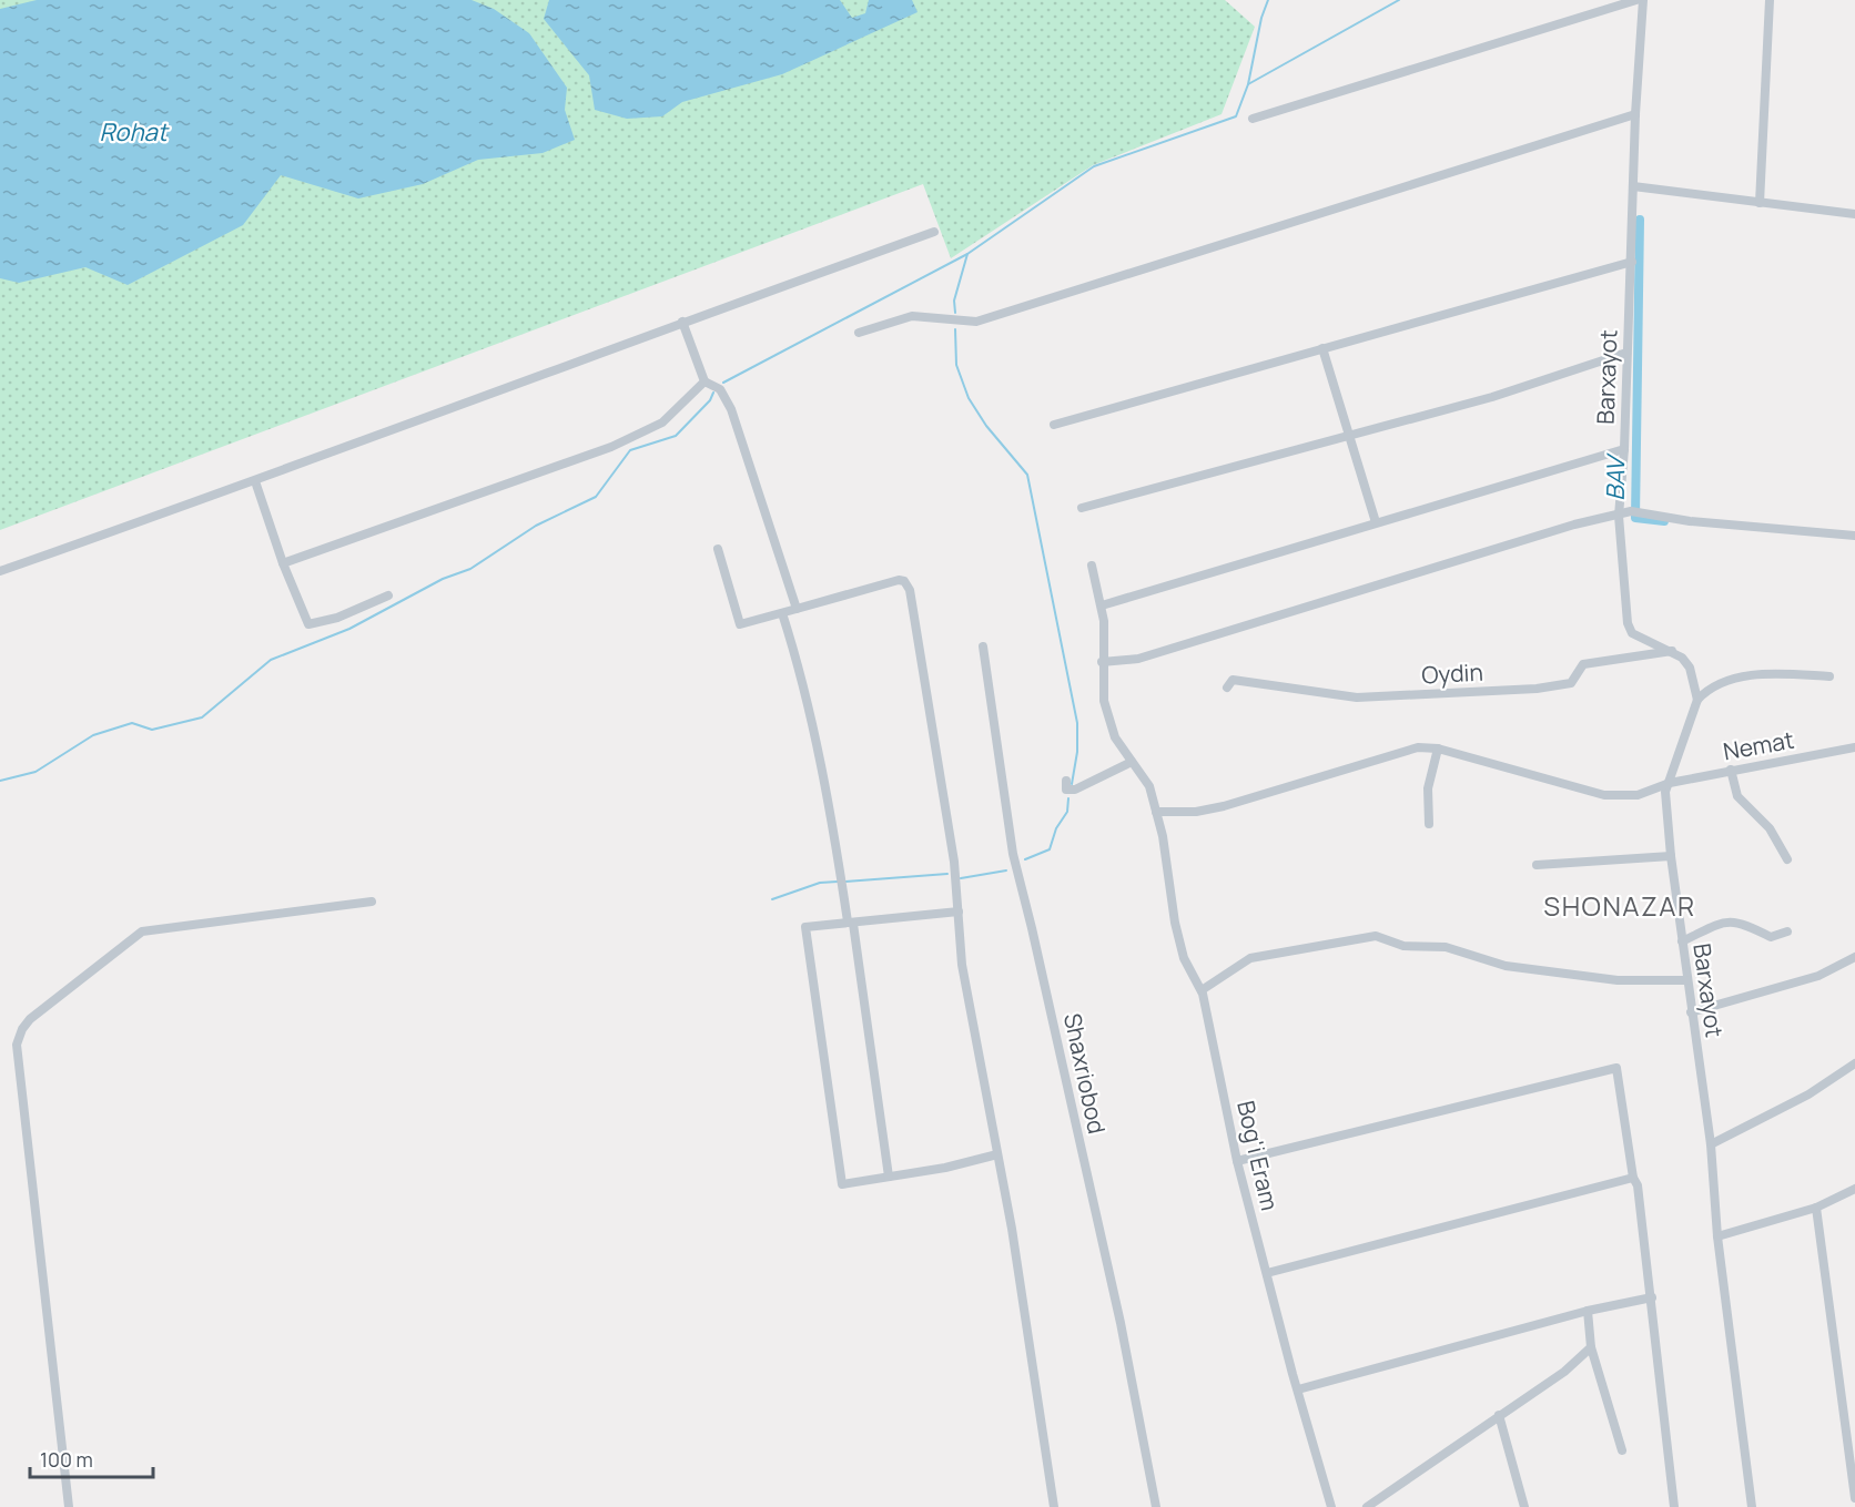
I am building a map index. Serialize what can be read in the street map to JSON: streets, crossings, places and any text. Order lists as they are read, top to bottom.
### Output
{
  "streets": {
    "street": [
      "Barxayot",
      "Oydin",
      "Nemat",
      "Shaxriobod",
      "Bog'i Eram"
    ]
  },
  "crossings": [
    ["Barxayot", "Oydin"],
    ["Barxayot", "Nemat"]
  ],
  "districts": ["SHONAZAR"],
  "water": ["Rohat", "BAV"],
  "scale_bar": "100 m"
}
